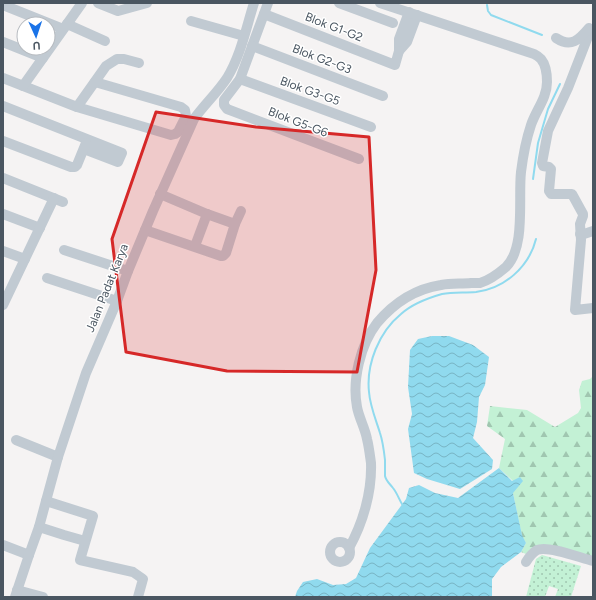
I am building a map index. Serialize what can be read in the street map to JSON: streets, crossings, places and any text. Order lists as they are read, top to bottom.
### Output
{
  "streets": {
    "street": [
      "Blok G1-G2",
      "Blok G2-G3",
      "Blok G3-G5",
      "Blok G5-G6",
      "Jalan Padat Karya"
    ]
  },
  "crossings": [
    ["Blok G3-G5", "Blok G5-G6"]
  ],
  "north": "bottom"
}
